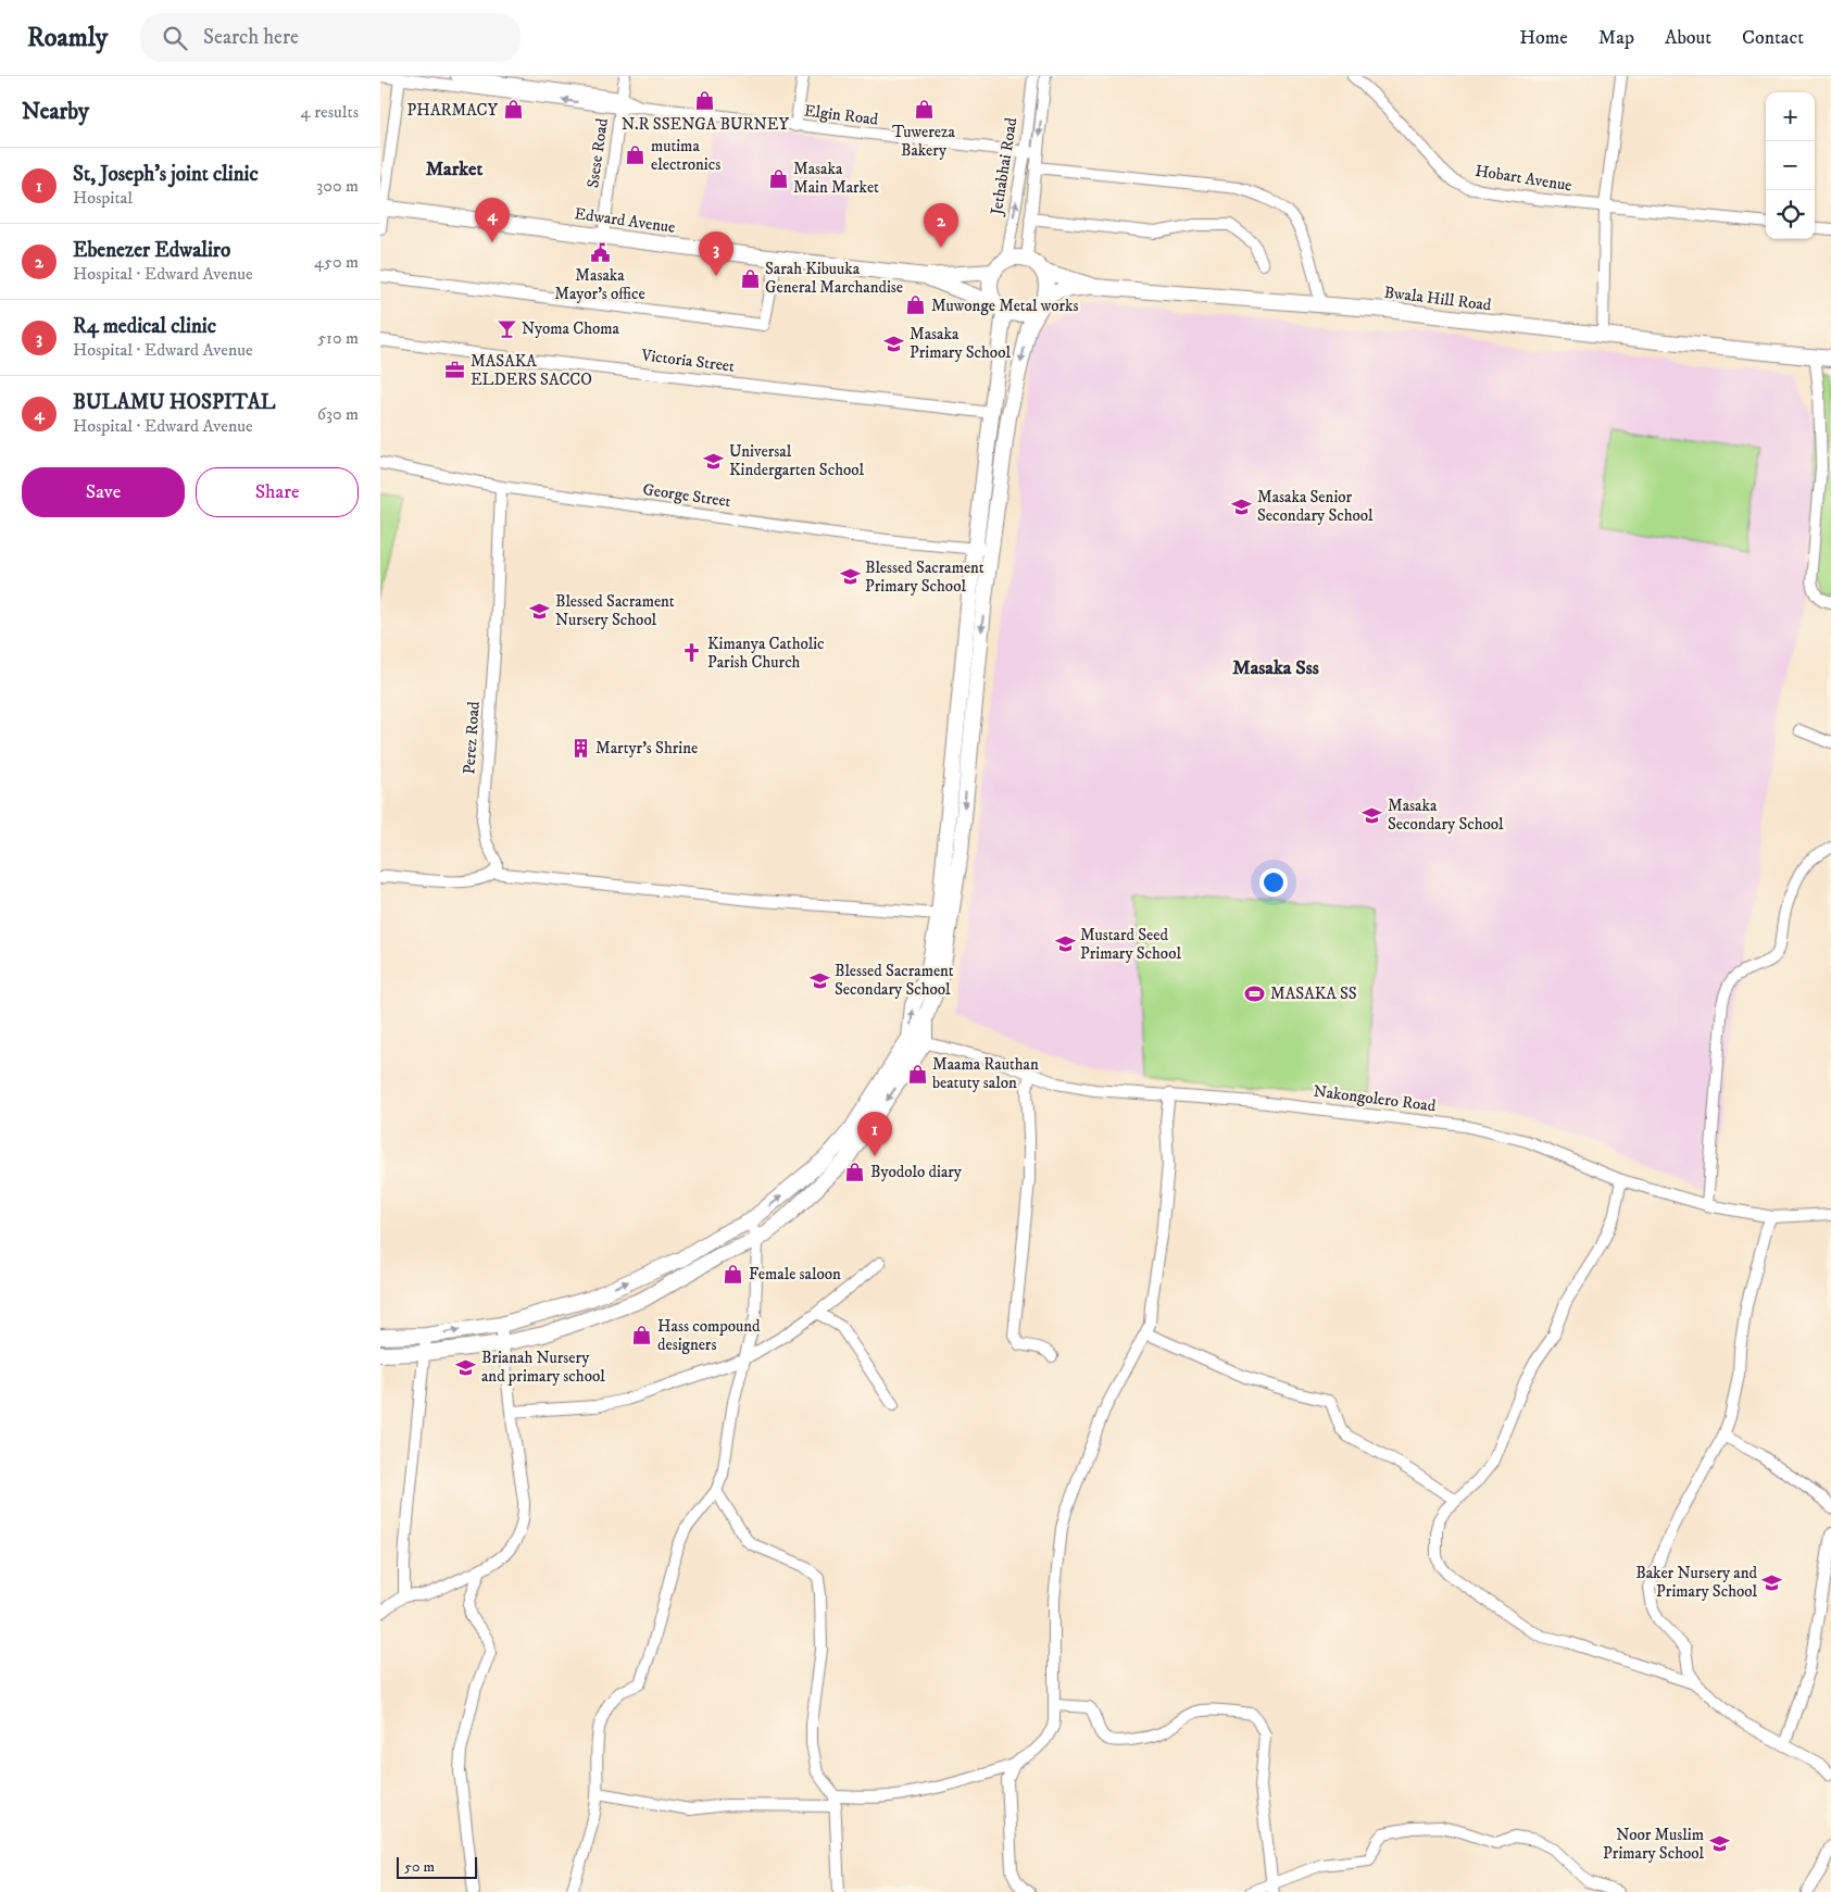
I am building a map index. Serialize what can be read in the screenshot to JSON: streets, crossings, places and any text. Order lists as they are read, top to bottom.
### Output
{
  "streets": {
    "street": [
      "Elgin Road",
      "Ssese Road",
      "Jethabhai Road",
      "Hobart Avenue",
      "Edward Avenue",
      "Bwala Hill Road",
      "Victoria Street",
      "George Street",
      "Perez Road",
      "Nakongolero Road"
    ]
  },
  "crossings": [
    ["Elgin Road", "Ssese Road"],
    ["Elgin Road", "Jethabhai Road"],
    ["Ssese Road", "Edward Avenue"],
    ["Jethabhai Road", "Edward Avenue"],
    ["Jethabhai Road", "Bwala Hill Road"],
    ["Edward Avenue", "Bwala Hill Road"],
    ["George Street", "Perez Road"]
  ],
  "districts": ["Market", "Masaka Sss"],
  "places": {
    "shop": [
      "N.R SSENGA BURNEY",
      "Tuwereza Bakery",
      "PHARMACY",
      "mutima electronics",
      "Masaka Main Market",
      "Sarah Kibuuka General Marchandise",
      "Muwonge Metal works",
      "Maama Rauthan beatuty salon",
      "Byodolo diary",
      "Female saloon",
      "Hass compound designers"
    ],
    "public building": ["Masaka Mayor's office"],
    "bar": ["Nyoma Choma"],
    "school or university": [
      "Masaka Primary School",
      "Universal Kindergarten School",
      "Masaka Senior Secondary School",
      "Blessed Sacrament Primary School",
      "Blessed Sacrament Nursery School",
      "Masaka Secondary School",
      "Mustard Seed Primary School",
      "Blessed Sacrament Secondary School",
      "Brianah Nursery and primary school",
      "Baker Nursery and Primary School",
      "Noor Muslim Primary School"
    ],
    "office": ["MASAKA ELDERS SACCO"],
    "church": ["Kimanya Catholic Parish Church"],
    "building": ["Martyr's Shrine"],
    "sports": ["MASAKA SS"]
  },
  "scale_bar": "50 m",
  "page": {
    "header": "Roamly",
    "search": "Search here",
    "nav": [
      "Home",
      "Map",
      "About",
      "Contact"
    ],
    "heading": ["Nearby", "4 results"],
    "map_buttons": ["+", "−"],
    "list": [
      {
        "mark": "1",
        "name": "St, Joseph's joint clinic",
        "note": "Hospital",
        "value": "300 m"
      },
      {
        "mark": "2",
        "name": "Ebenezer Edwaliro",
        "note": "Hospital · Edward Avenue",
        "value": "450 m"
      },
      {
        "mark": "3",
        "name": "R4 medical clinic",
        "note": "Hospital · Edward Avenue",
        "value": "510 m"
      },
      {
        "mark": "4",
        "name": "BULAMU HOSPITAL",
        "note": "Hospital · Edward Avenue",
        "value": "630 m"
      }
    ],
    "pins": [
      "4",
      "2",
      "3",
      "1"
    ],
    "buttons": ["Save", "Share"],
    "scale": "50 m"
  }
}
